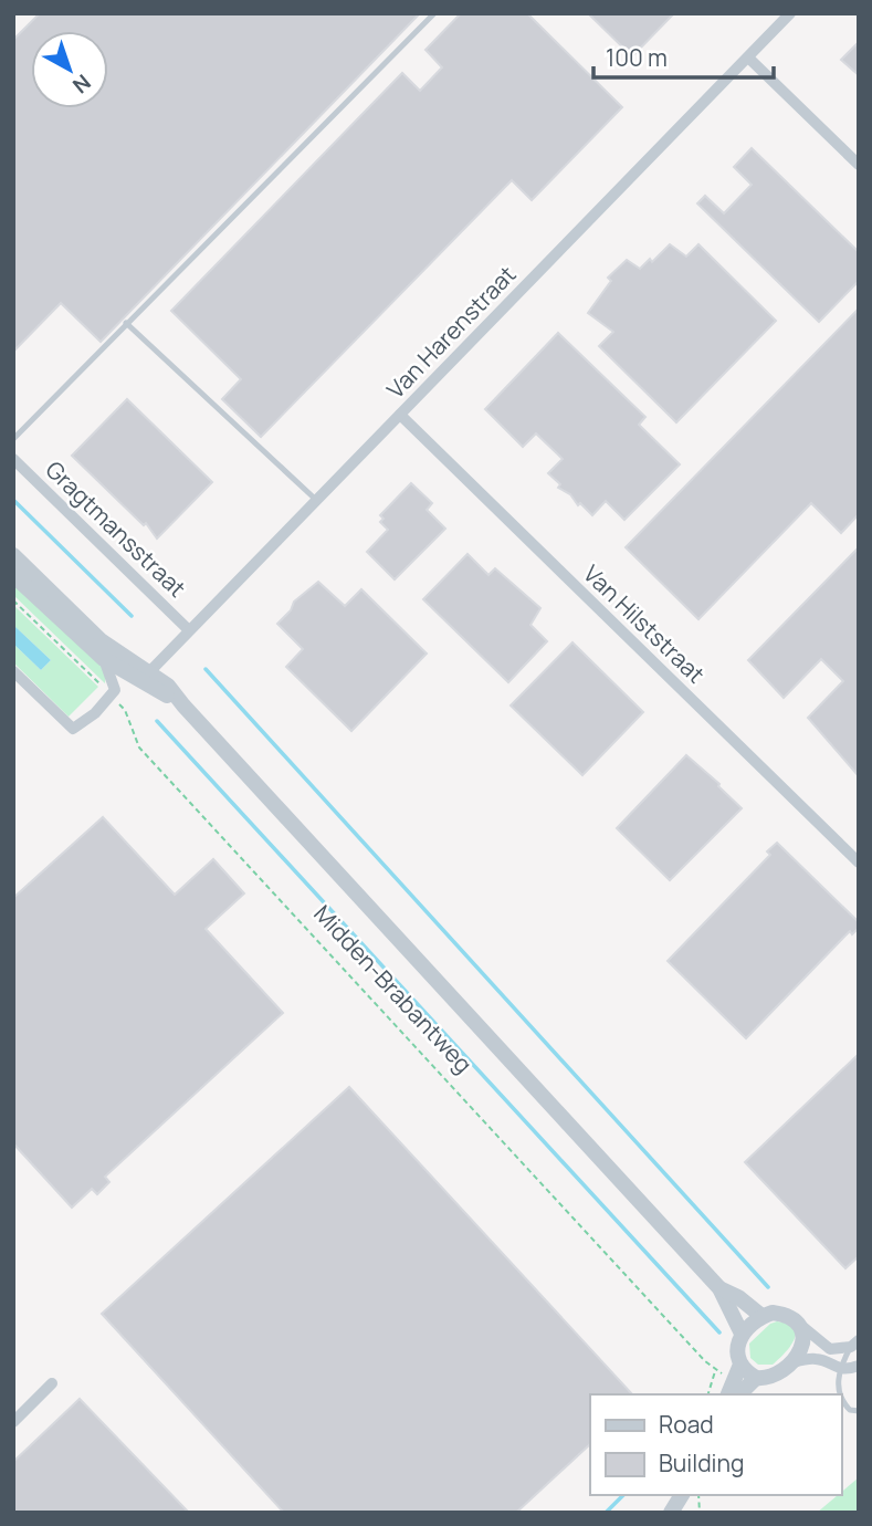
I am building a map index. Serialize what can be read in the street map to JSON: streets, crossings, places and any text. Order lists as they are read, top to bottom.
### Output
{
  "streets": {
    "street": [
      "Van Harenstraat",
      "Gragtmansstraat",
      "Van Hilststraat",
      "Midden-Brabantweg"
    ]
  },
  "crossings": [
    ["Van Harenstraat", "Gragtmansstraat"],
    ["Van Harenstraat", "Van Hilststraat"],
    ["Van Harenstraat", "Midden-Brabantweg"]
  ],
  "legend": ["Road", "Building"],
  "scale_bar": "100 m",
  "north": "bottom right"
}
